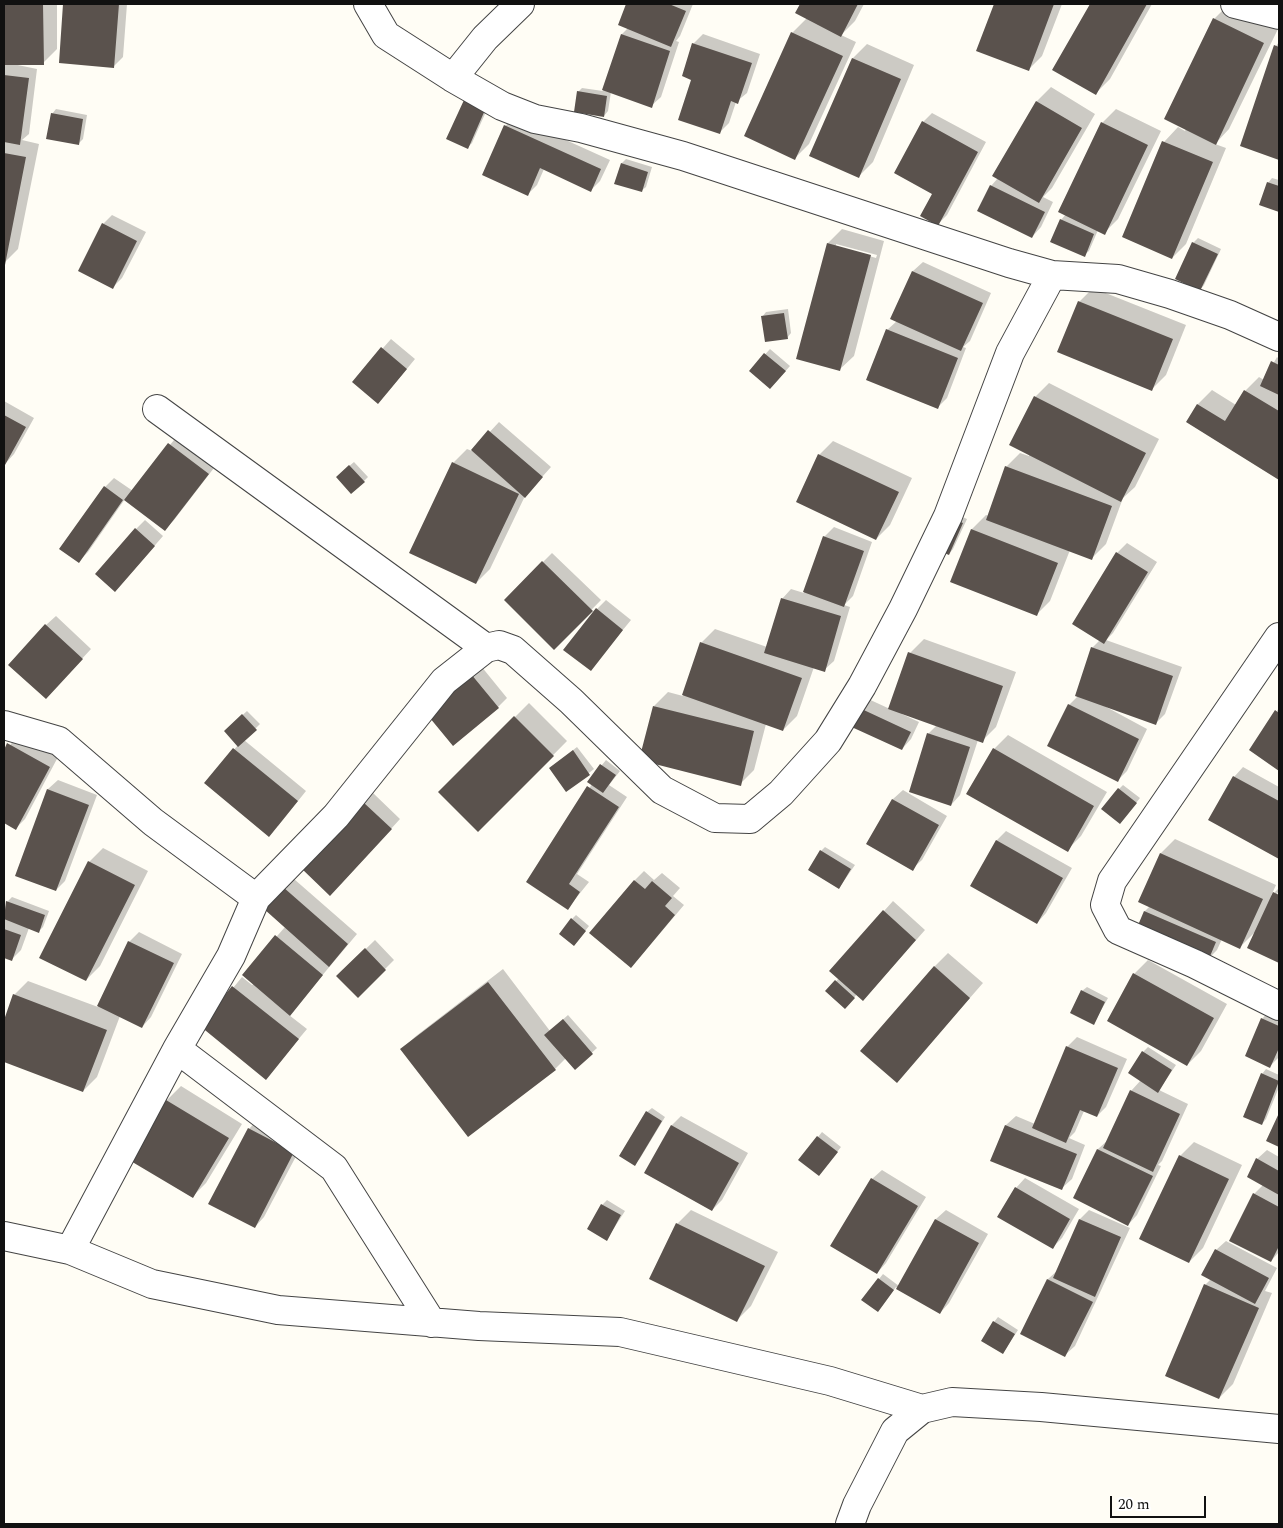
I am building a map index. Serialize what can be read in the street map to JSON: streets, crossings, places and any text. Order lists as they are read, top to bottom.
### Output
{
  "scale_bar": "20 m"
}
